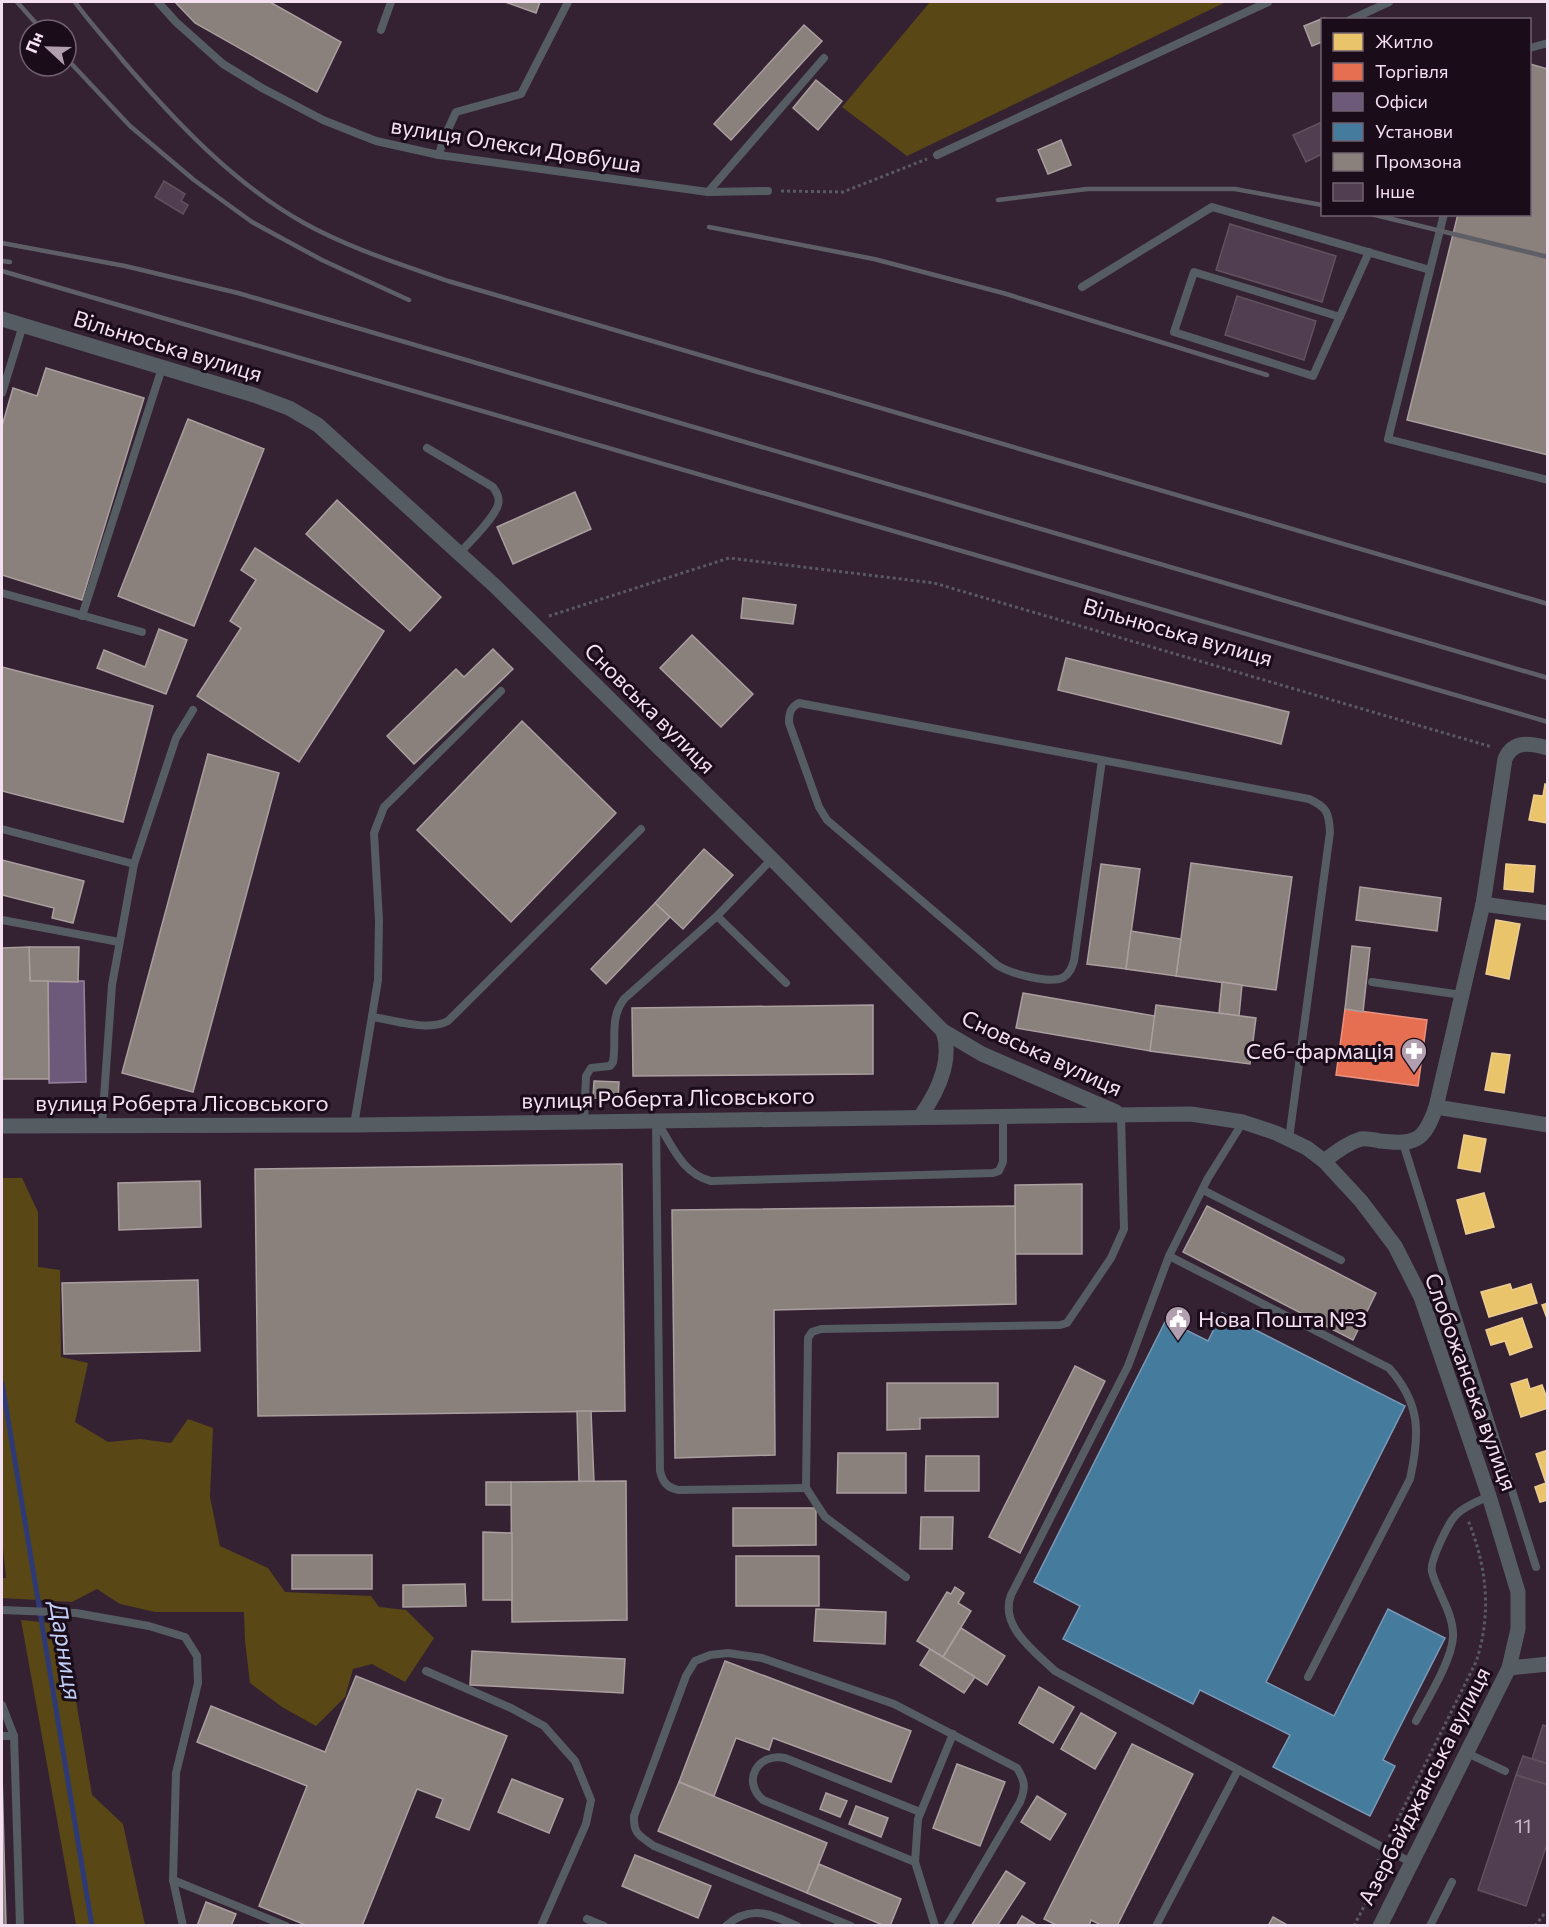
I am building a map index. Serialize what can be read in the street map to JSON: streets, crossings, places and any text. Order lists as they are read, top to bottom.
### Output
{
  "streets": {
    "street": [
      "Вільнюська вулиця",
      "Сновська вулиця",
      "вулиця Роберта Лісовського",
      "Слобожанська вулиця",
      "Азербайджанська вулиця"
    ],
    "lane": ["вулиця Олекси Довбуша"]
  },
  "crossings": [
    ["Вільнюська вулиця", "Сновська вулиця"],
    ["Сновська вулиця", "вулиця Роберта Лісовського"],
    ["вулиця Роберта Лісовського", "Слобожанська вулиця"],
    ["Слобожанська вулиця", "Азербайджанська вулиця"]
  ],
  "water": ["Дарниця"],
  "places": {
    "pharmacy": ["Себ-фармація"],
    "public building": ["Нова Пошта №3"]
  },
  "house_numbers": ["11"],
  "legend": [
    "Житло",
    "Торгівля",
    "Офіси",
    "Установи",
    "Промзона",
    "Інше"
  ],
  "north": "left"
}
